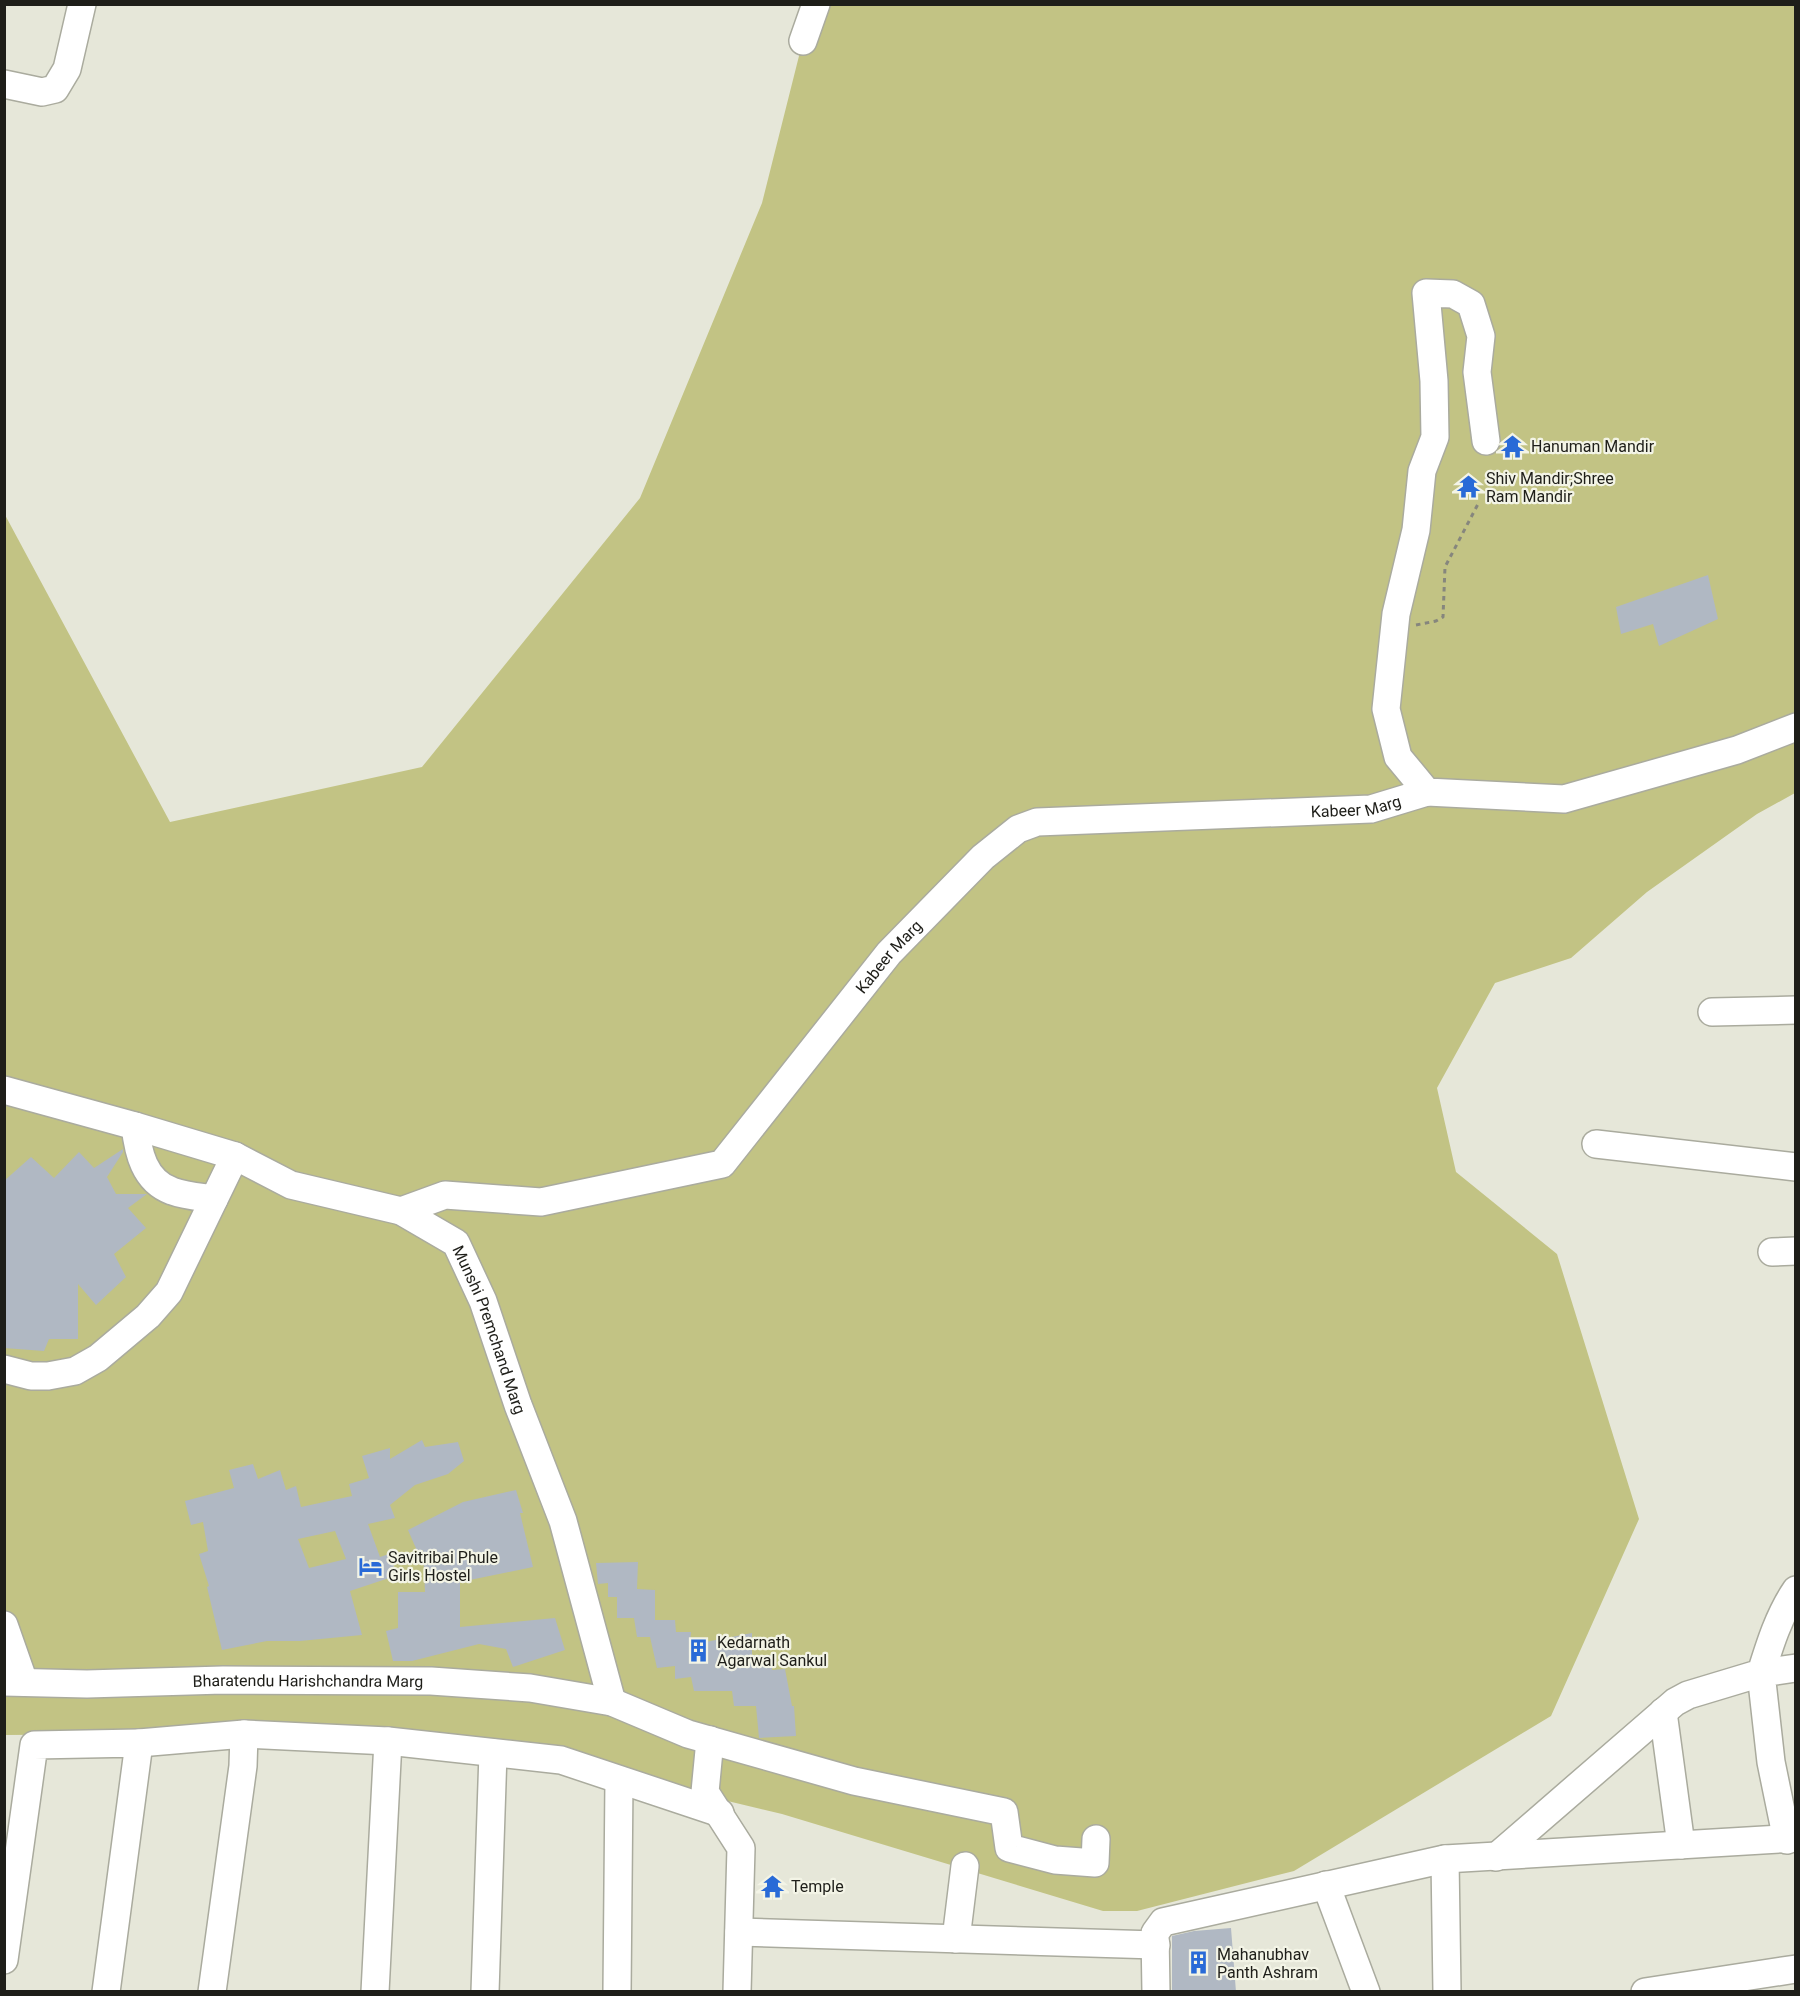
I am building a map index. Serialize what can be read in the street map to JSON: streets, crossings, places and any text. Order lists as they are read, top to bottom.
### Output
{
  "streets": {
    "street": ["Kabeer Marg", "Munshi Premchand Marg", "Bharatendu Harishchandra Marg"]
  },
  "crossings": [
    ["Kabeer Marg", "Munshi Premchand Marg"],
    ["Munshi Premchand Marg", "Bharatendu Harishchandra Marg"]
  ],
  "places": {
    "temple": ["Hanuman Mandir", "Shiv Mandir;Shree Ram Mandir", "Temple"],
    "hotel": ["Savitribai Phule Girls Hostel"],
    "building": ["Kedarnath Agarwal Sankul", "Mahanubhav Panth Ashram"]
  }
}
